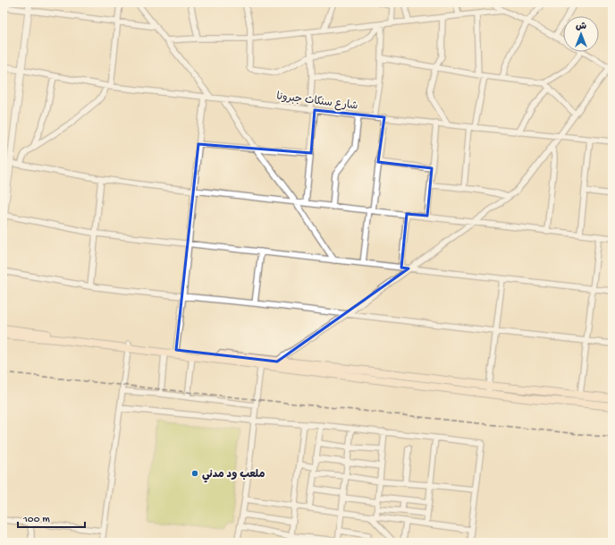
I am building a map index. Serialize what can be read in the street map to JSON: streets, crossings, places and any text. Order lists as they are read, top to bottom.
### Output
{
  "streets": {
    "street": ["شارع سنكات جبرونا"]
  },
  "places": ["ملعب ود مدني"],
  "scale_bar": "100 m",
  "north": "top"
}
